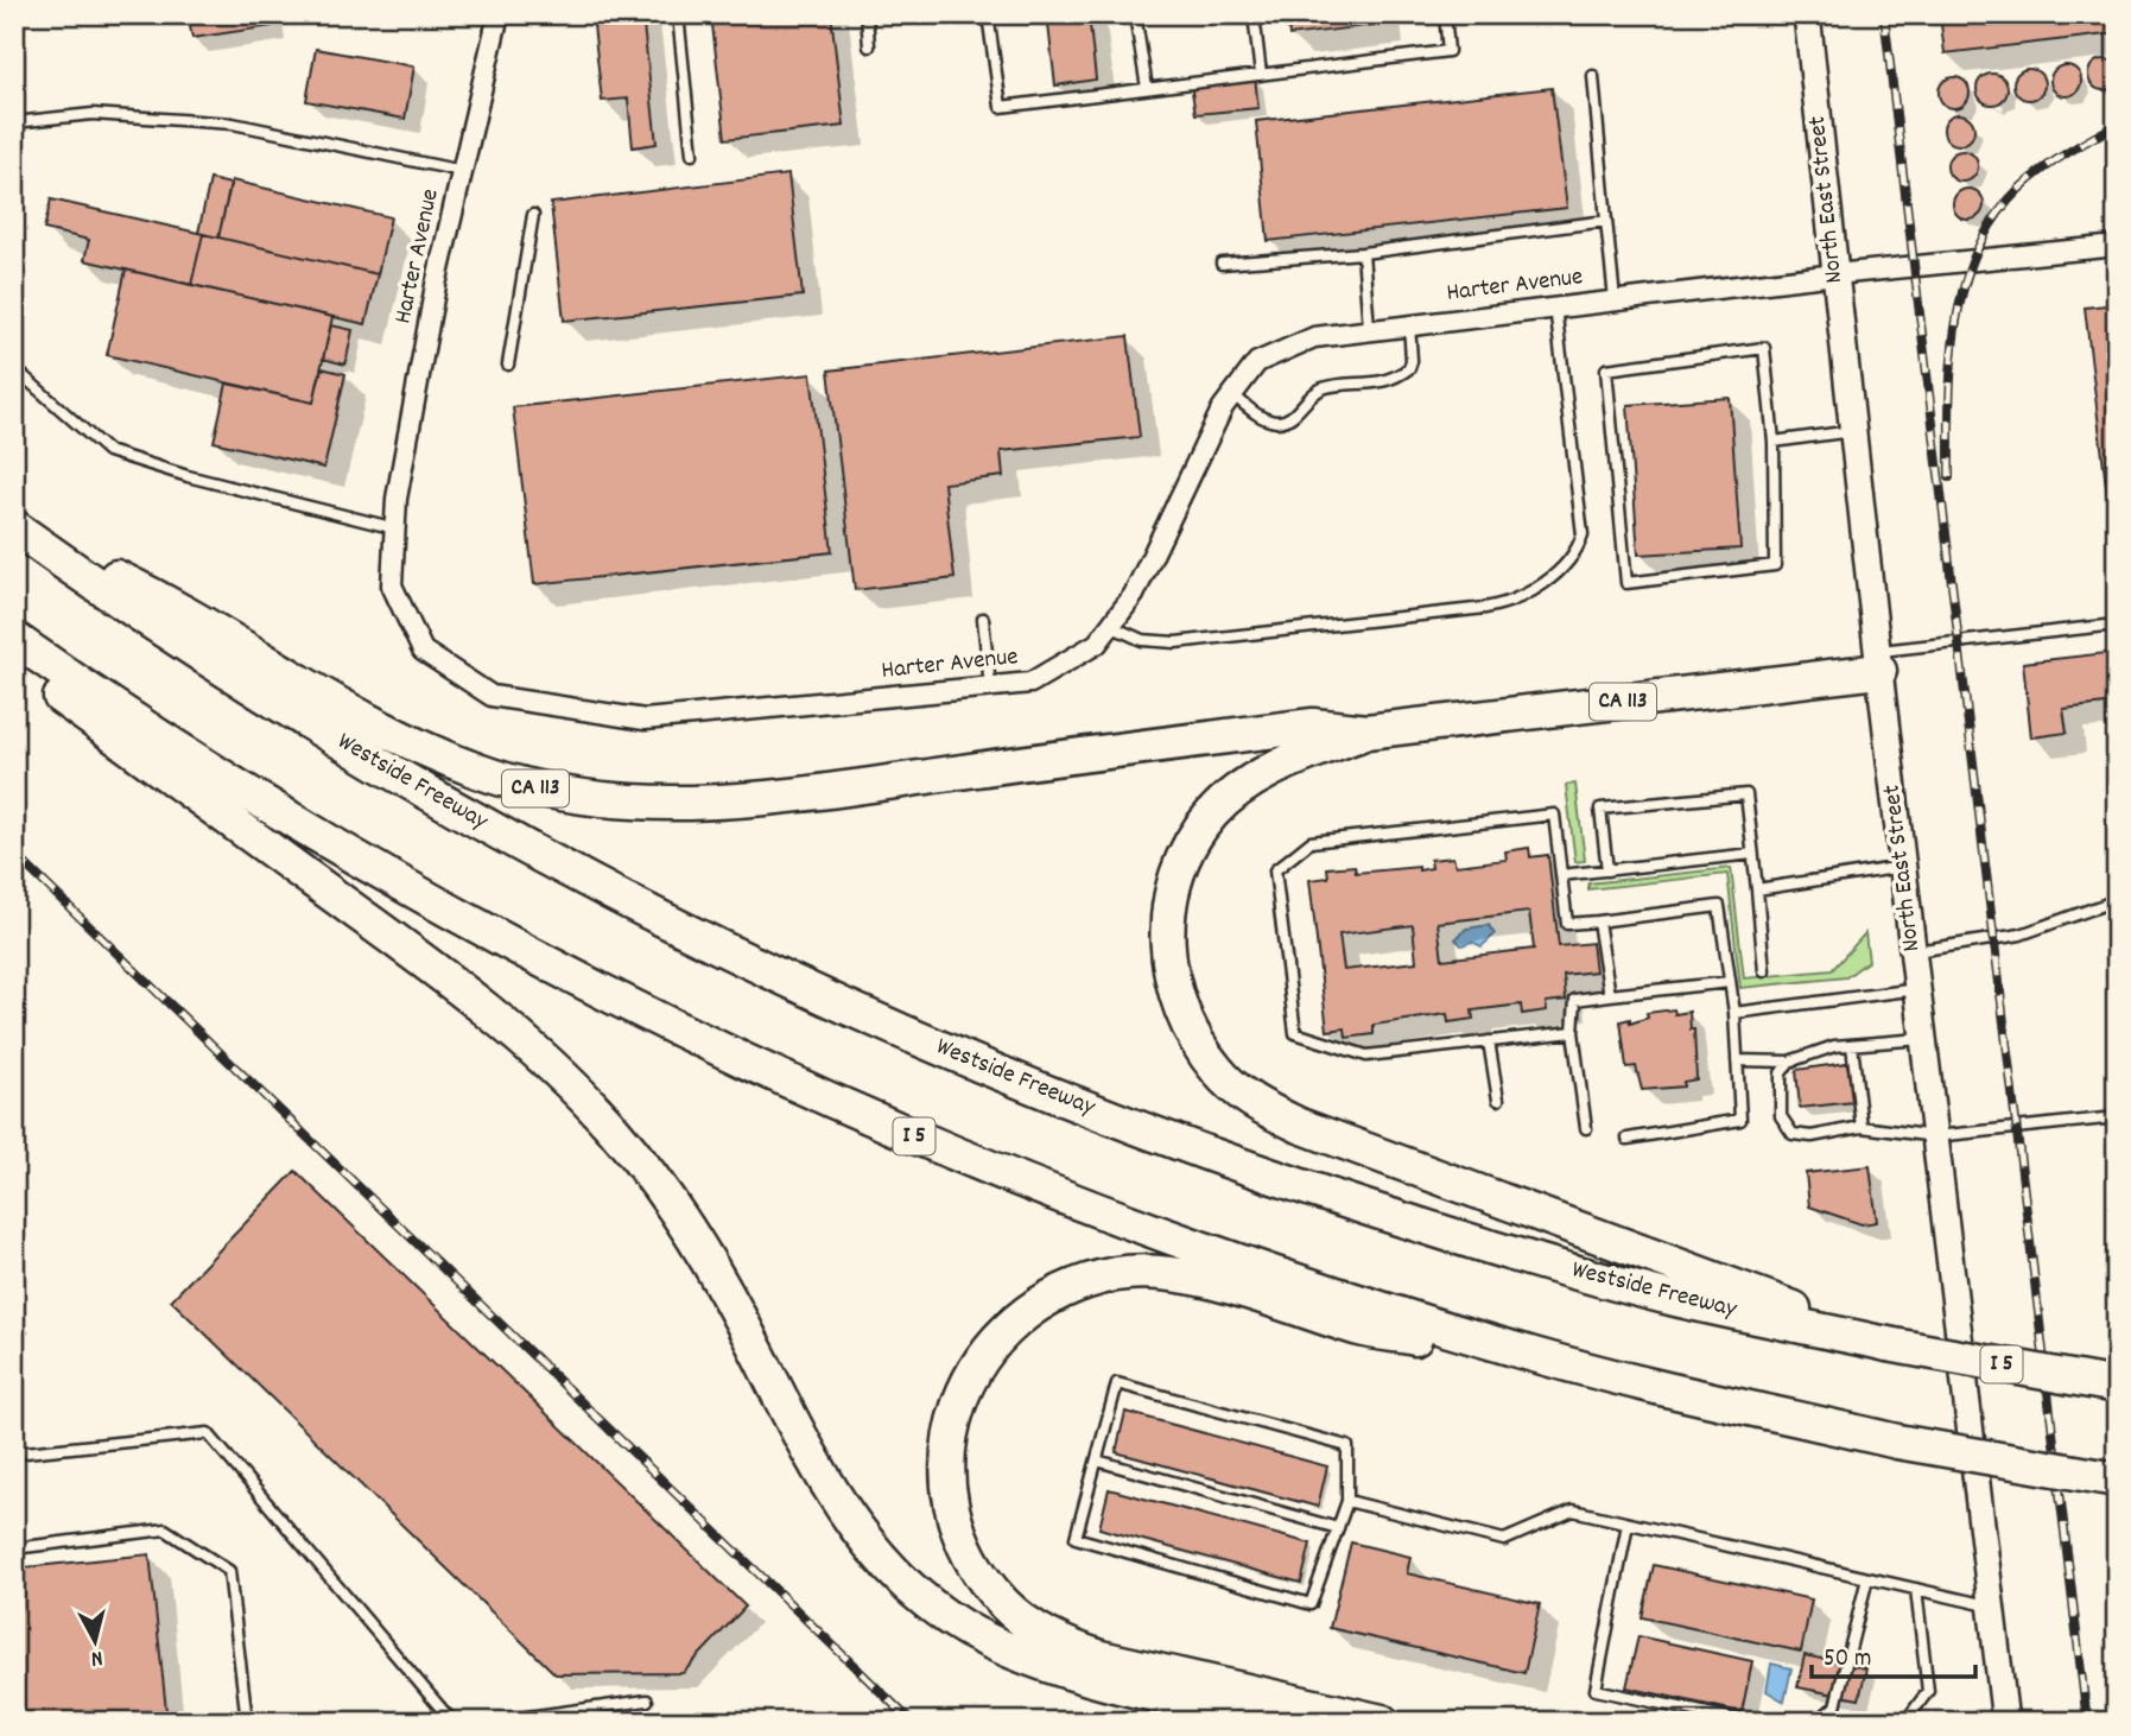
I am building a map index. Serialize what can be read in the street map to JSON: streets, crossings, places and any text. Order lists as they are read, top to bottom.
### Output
{
  "streets": {
    "highway": ["CA 113", "Westside Freeway", "I 5"],
    "main road": ["North East Street"],
    "street": ["Harter Avenue"]
  },
  "crossings": [
    ["North East Street", "Harter Avenue"],
    ["North East Street", "CA 113"],
    ["CA 113", "Westside Freeway"]
  ],
  "scale_bar": "50 m",
  "north": "bottom"
}
